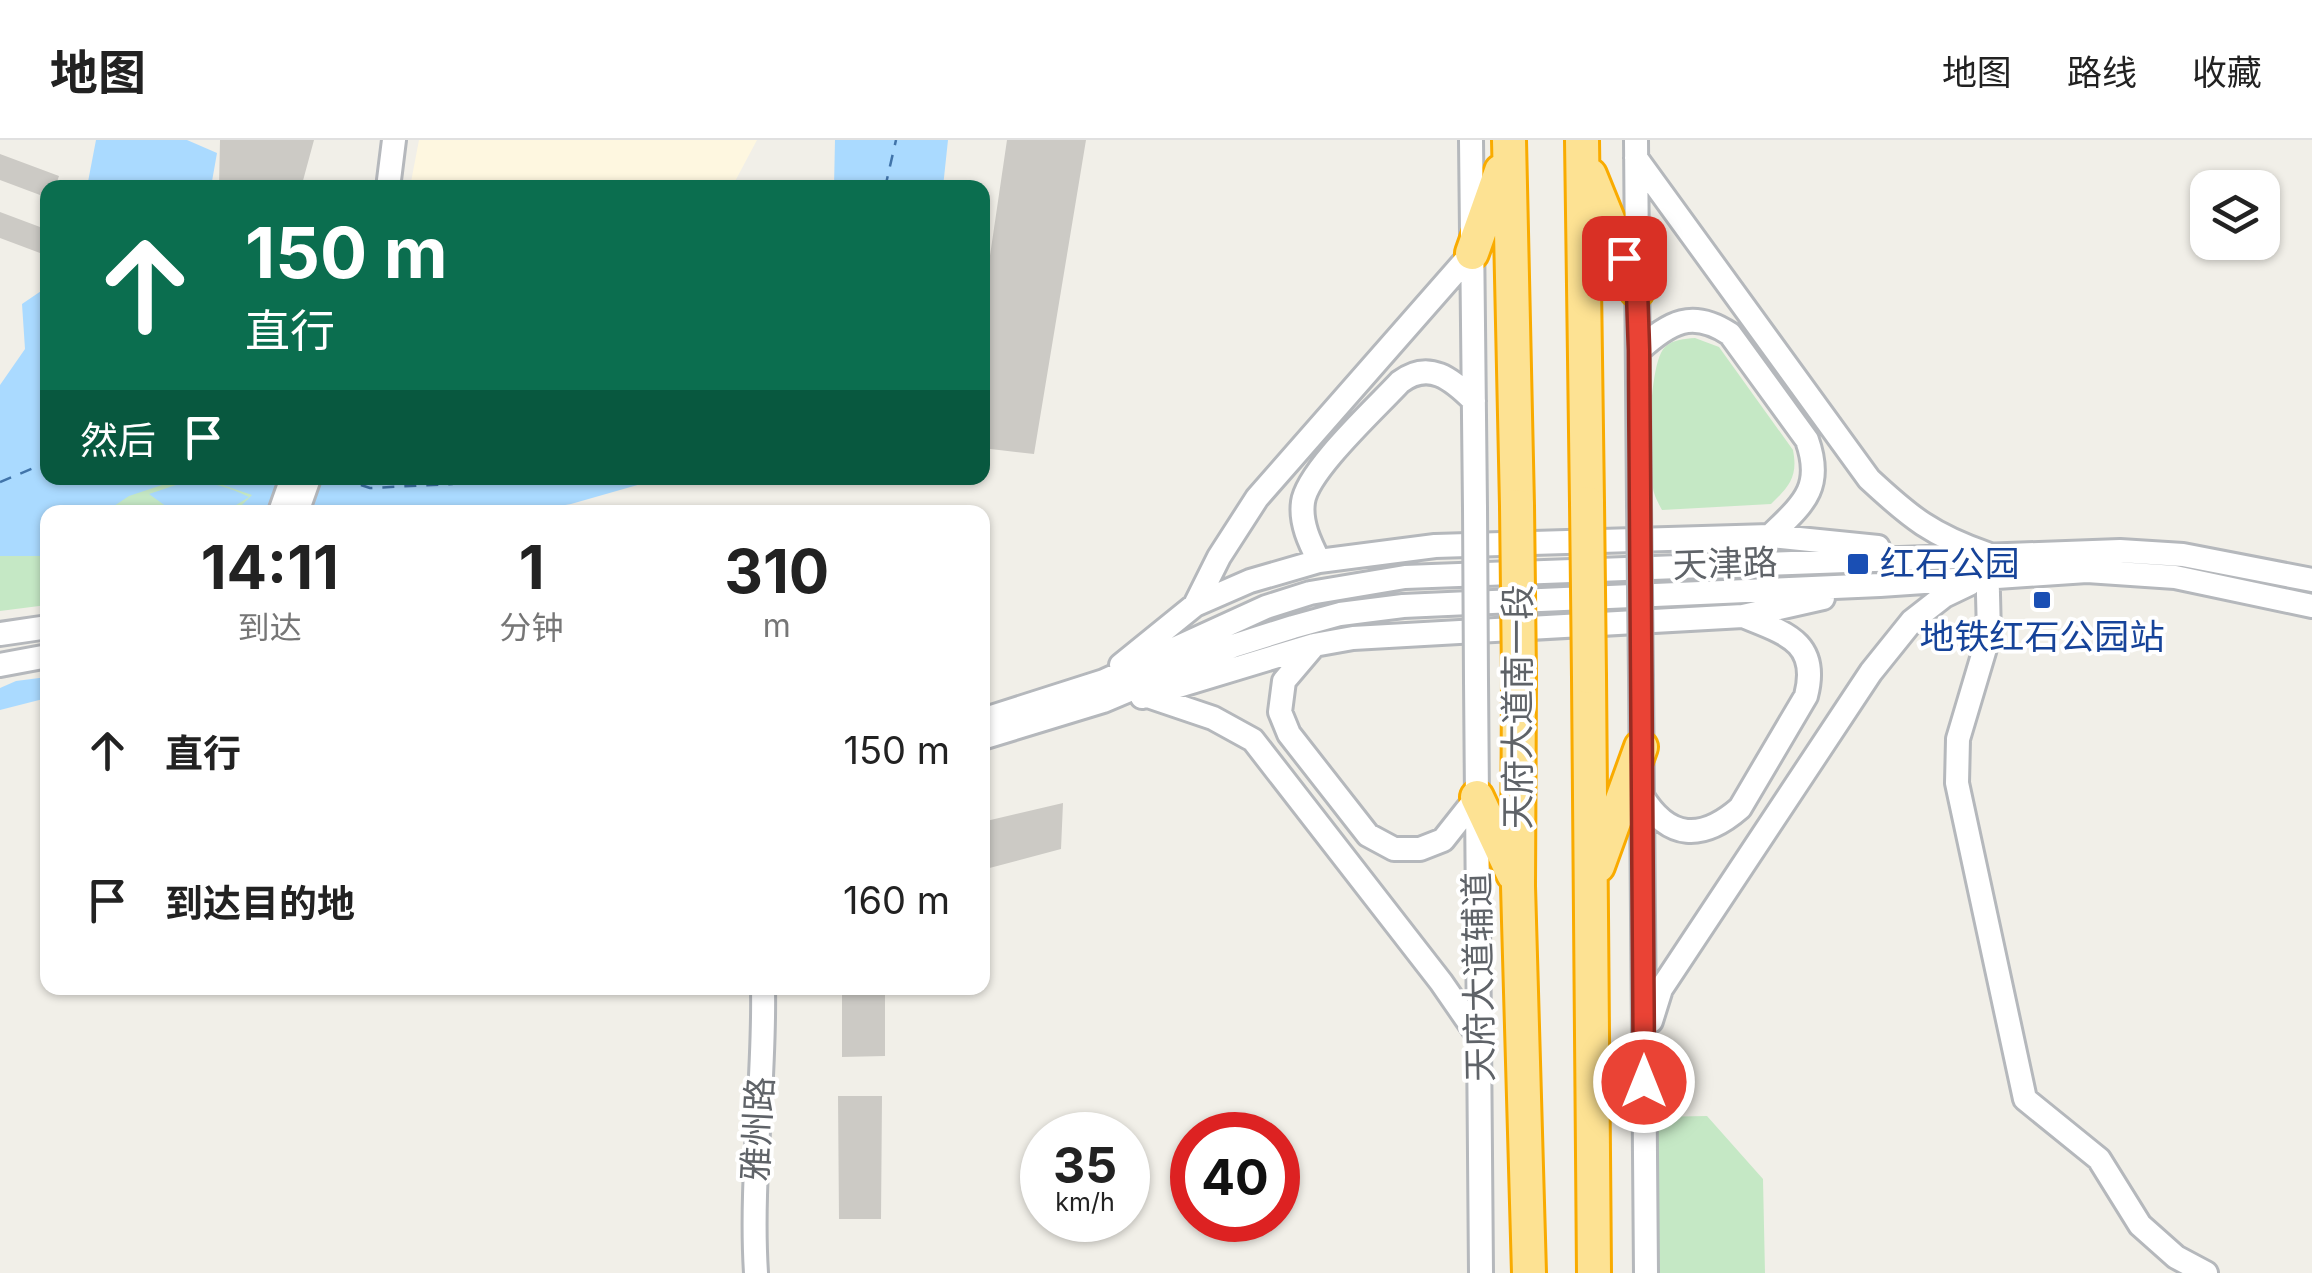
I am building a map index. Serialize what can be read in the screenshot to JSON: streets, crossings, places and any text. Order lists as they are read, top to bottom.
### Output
{
  "streets": {
    "highway": ["天府大道南一段"],
    "street": ["天津路", "天府大道辅道", "雅州路"]
  },
  "places": {
    "transit": ["红石公园", "地铁红石公园站"]
  },
  "page": {
    "header": "地图",
    "nav": ["地图", "路线", "收藏"],
    "turn": ["150 m", "直行"],
    "then": "然后",
    "eta": [
      "14:11",
      "到达",
      "1",
      "分钟",
      "310",
      "m"
    ],
    "list": [
      {
        "name": "直行",
        "value": "150 m"
      },
      {
        "name": "到达目的地",
        "value": "160 m"
      }
    ],
    "speed": "35 km/h",
    "limit": "40"
  }
}
